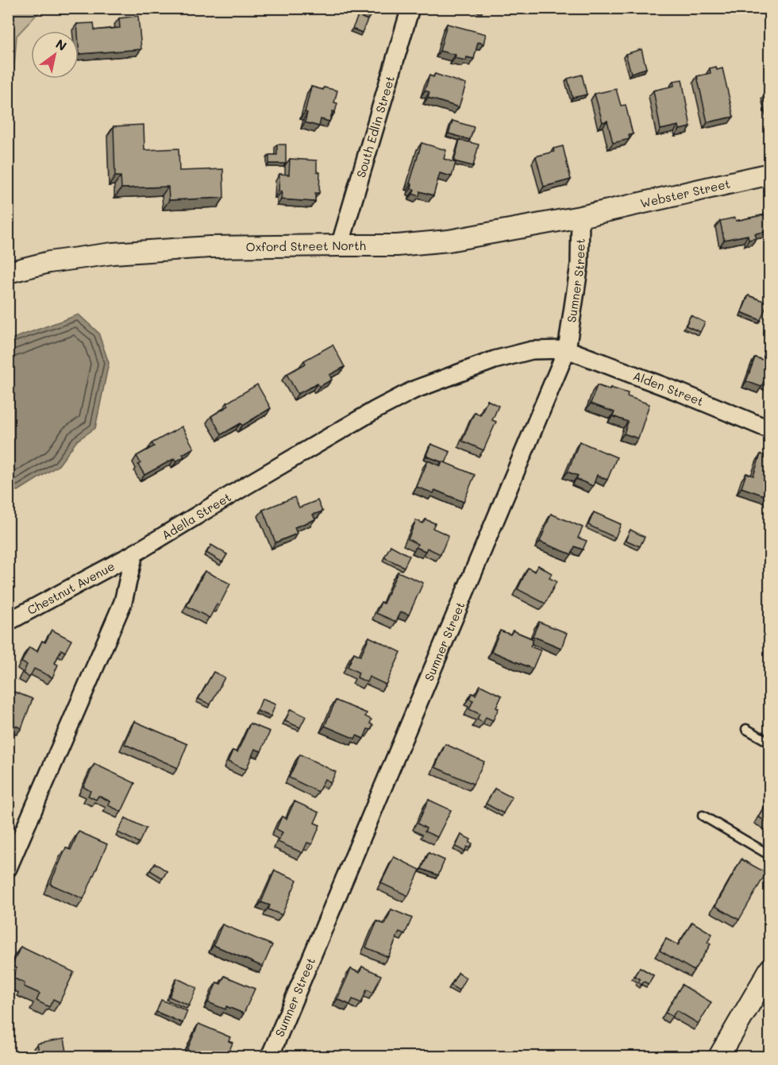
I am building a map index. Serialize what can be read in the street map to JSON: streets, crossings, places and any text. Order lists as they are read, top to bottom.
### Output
{
  "streets": {
    "street": [
      "South Edlin Street",
      "Webster Street",
      "Oxford Street North",
      "Sumner Street",
      "Alden Street",
      "Adella Street",
      "Chestnut Avenue"
    ]
  },
  "crossings": [
    ["South Edlin Street", "Oxford Street North"],
    ["Webster Street", "Oxford Street North"],
    ["Oxford Street North", "Sumner Street"],
    ["Sumner Street", "Alden Street"],
    ["Sumner Street", "Adella Street"],
    ["Alden Street", "Adella Street"],
    ["Adella Street", "Chestnut Avenue"]
  ],
  "north": "top right"
}
